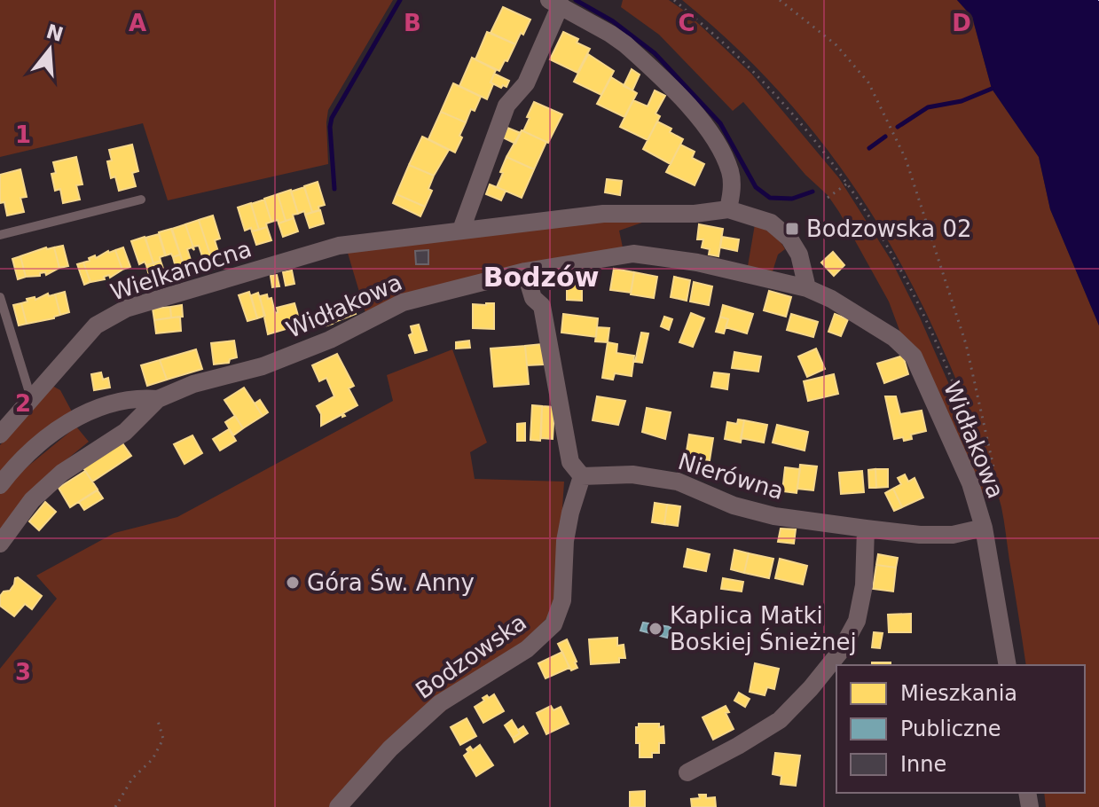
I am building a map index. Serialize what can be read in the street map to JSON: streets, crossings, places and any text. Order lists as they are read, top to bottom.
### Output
{
  "streets": {
    "street": [
      "Wielkanocna",
      "Widłakowa",
      "Nierówna",
      "Bodzowska"
    ]
  },
  "crossings": [
    ["Wielkanocna", "Widłakowa"],
    ["Widłakowa", "Nierówna"],
    ["Nierówna", "Bodzowska"]
  ],
  "districts": ["Bodzów"],
  "places": {
    "transit": ["Bodzowska 02"],
    "other": ["Góra Św. Anny", "Kaplica Matki Boskiej Śnieżnej"]
  },
  "legend": ["Mieszkania", "Publiczne", "Inne"],
  "north": "top",
  "grid": {
    "columns": [
      "A",
      "B",
      "C",
      "D"
    ],
    "rows": ["1", "2", "3"]
  }
}
